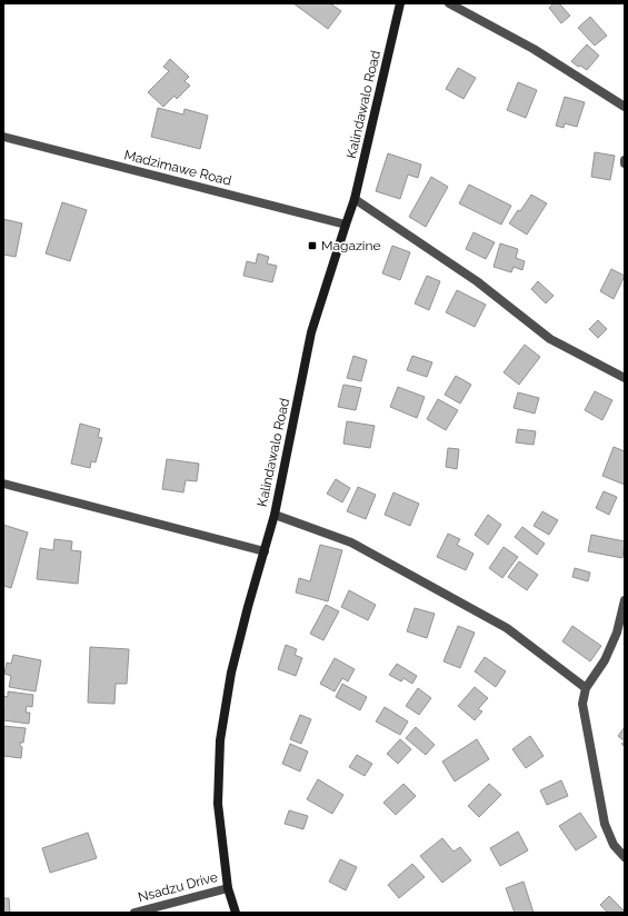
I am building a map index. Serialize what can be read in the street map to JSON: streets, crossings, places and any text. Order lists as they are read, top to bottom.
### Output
{
  "streets": {
    "street": ["Kalindawalo Road", "Madzimawe Road", "Nsadzu Drive"]
  },
  "crossings": [
    ["Kalindawalo Road", "Madzimawe Road"],
    ["Kalindawalo Road", "Nsadzu Drive"]
  ],
  "places": {
    "transit": ["Magazine"]
  }
}
